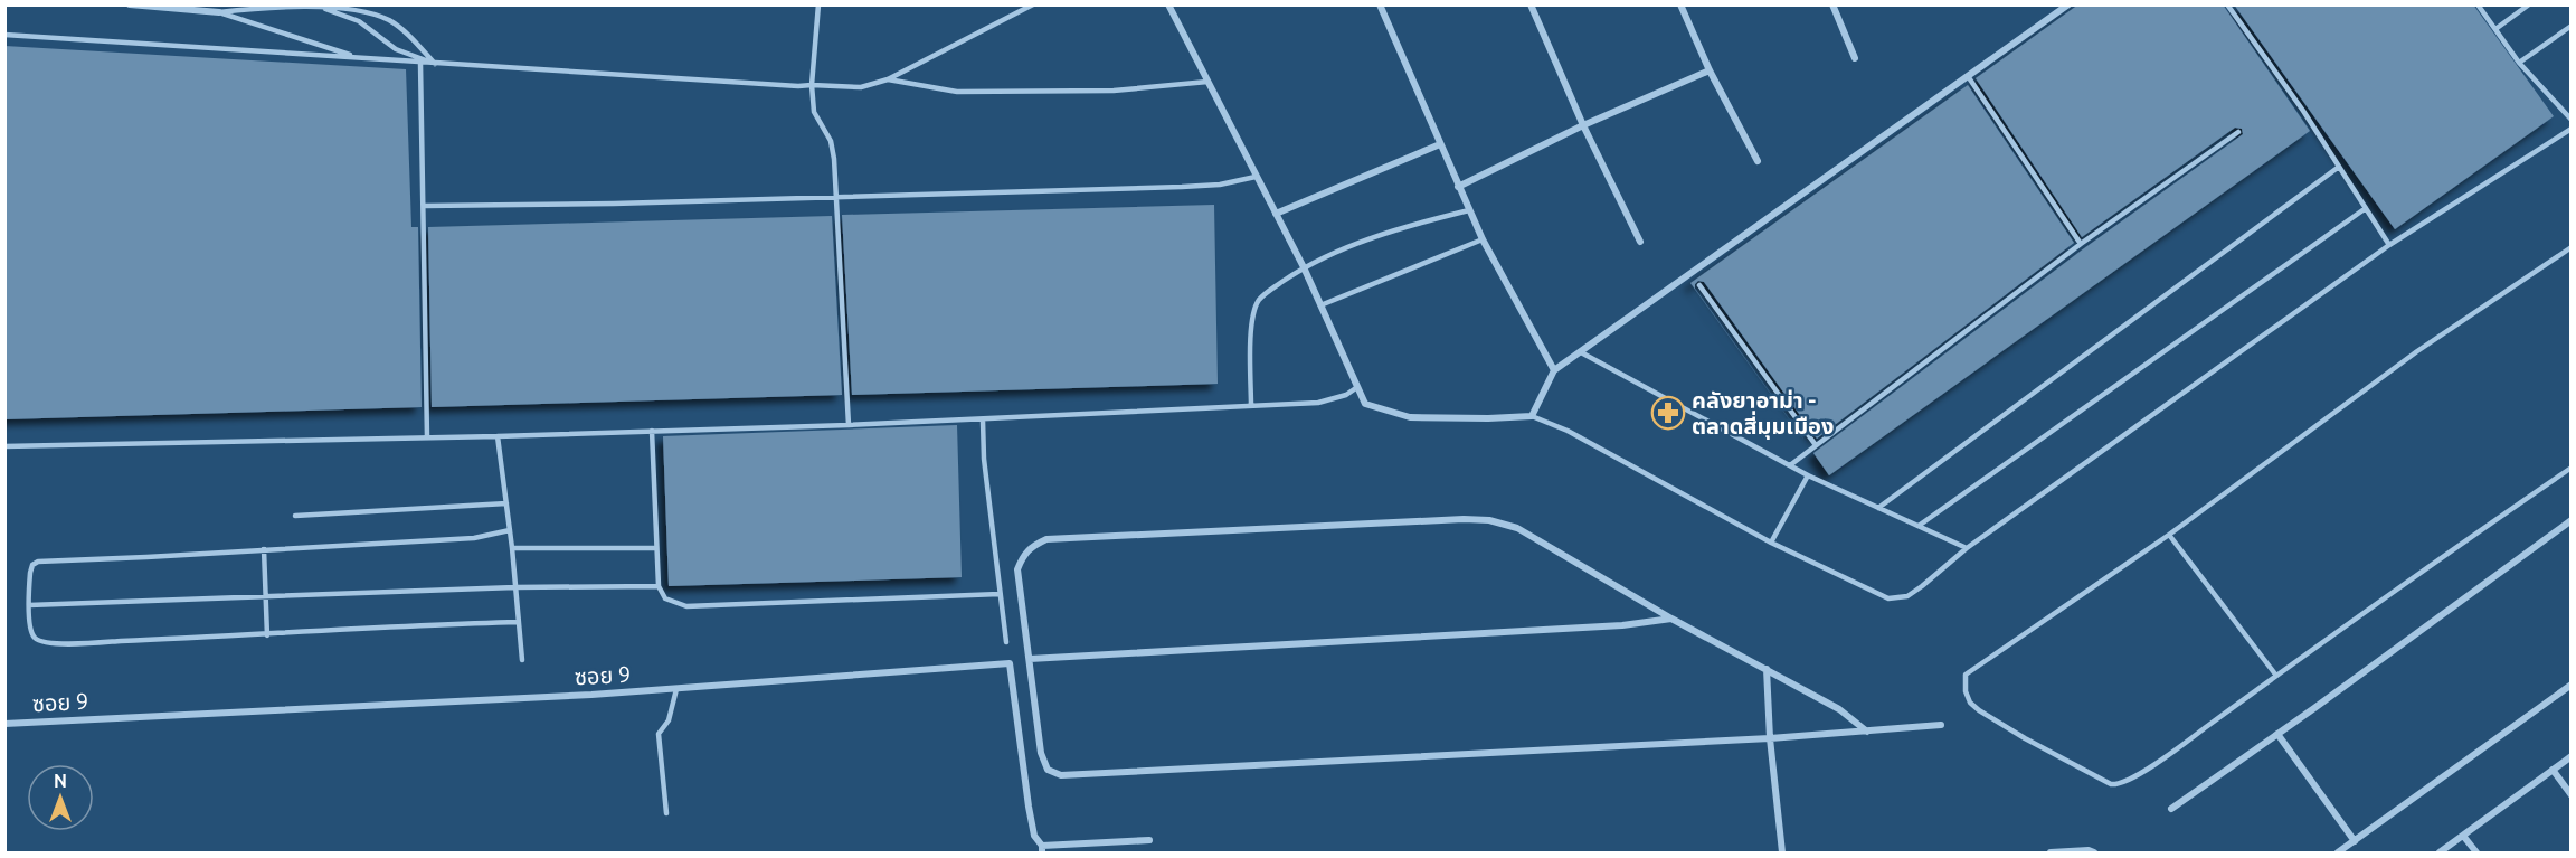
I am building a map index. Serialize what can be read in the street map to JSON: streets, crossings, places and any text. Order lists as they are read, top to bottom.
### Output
{
  "streets": {
    "street": ["ซอย 9"]
  },
  "places": {
    "pharmacy": ["คลังยาอาม่า - ตลาดสี่มุมเมือง"]
  },
  "north": "top"
}
